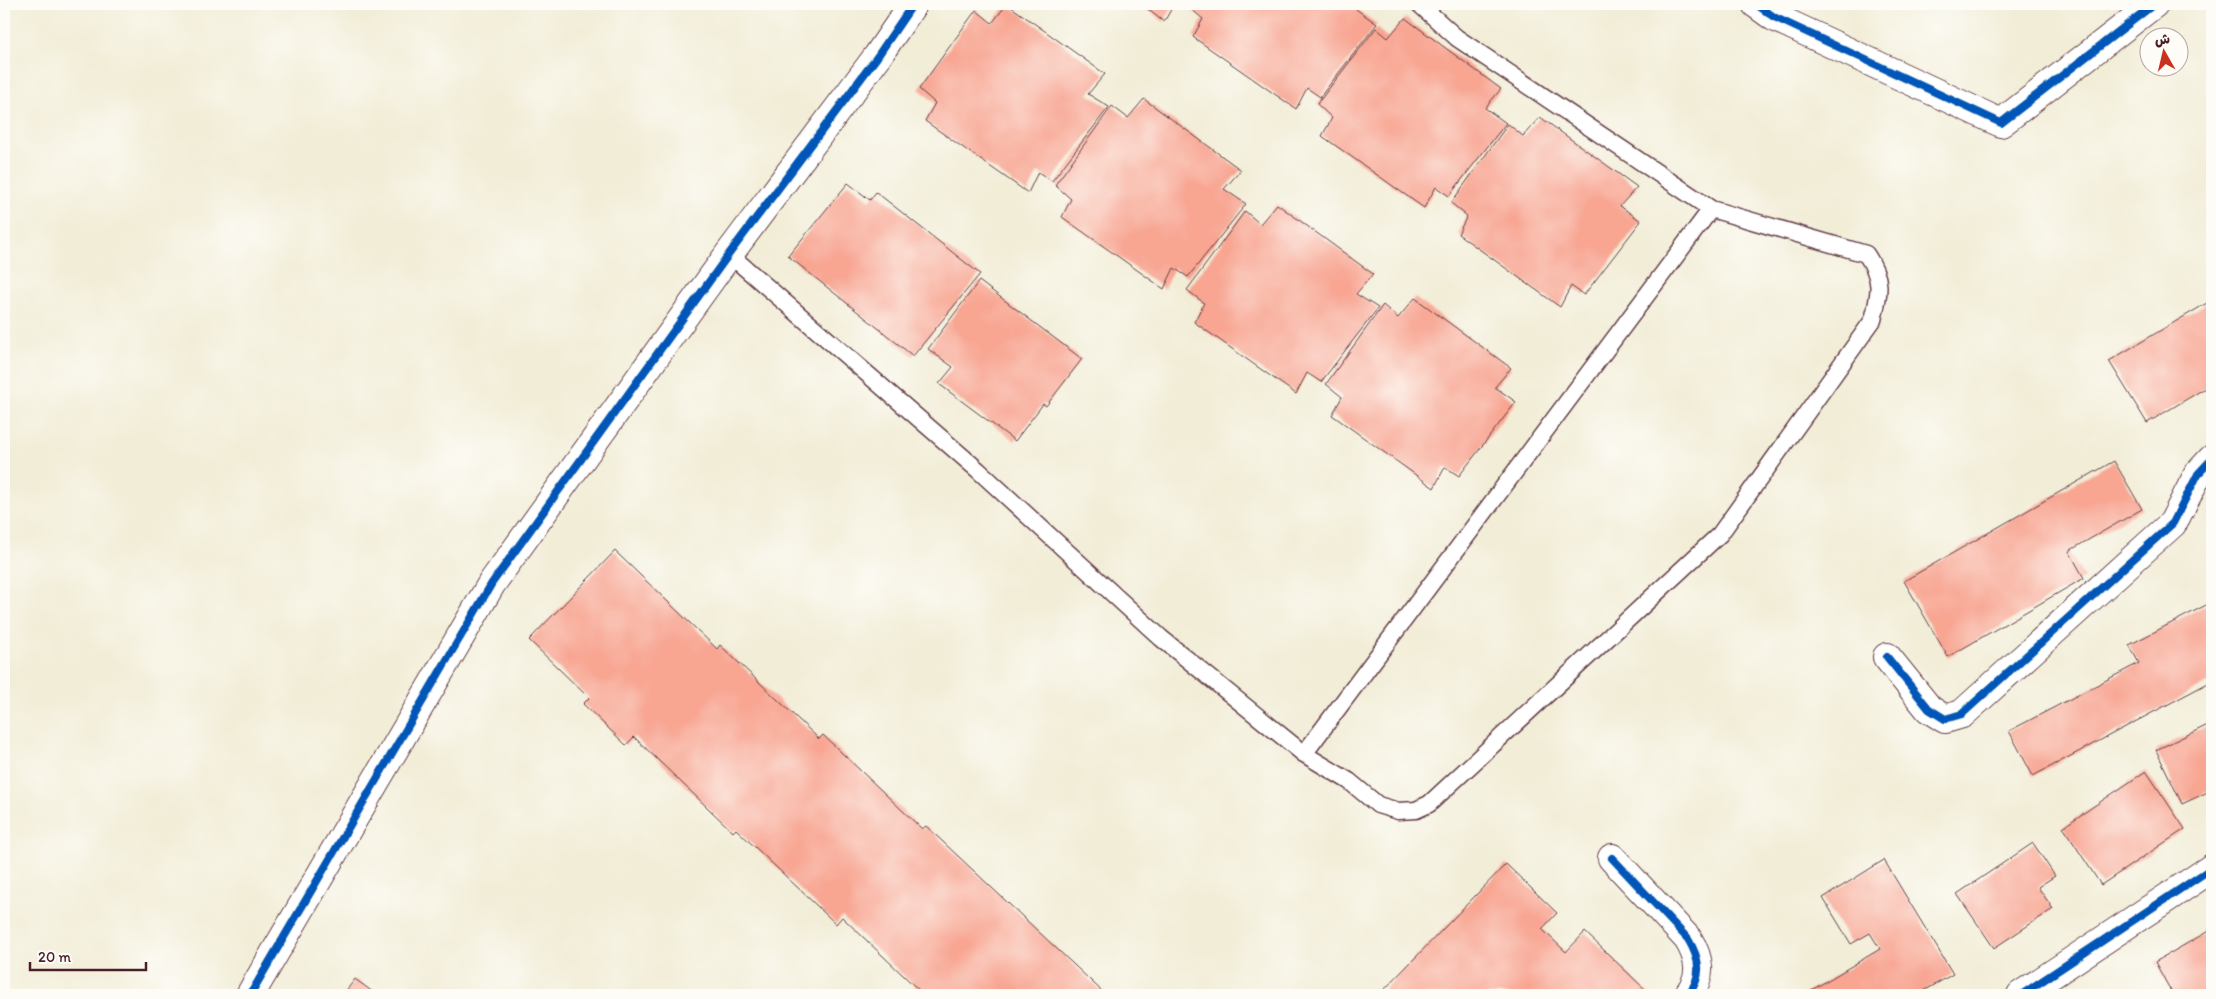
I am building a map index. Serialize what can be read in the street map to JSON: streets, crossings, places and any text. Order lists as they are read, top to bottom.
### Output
{
  "scale_bar": "20 m",
  "north": "top"
}
